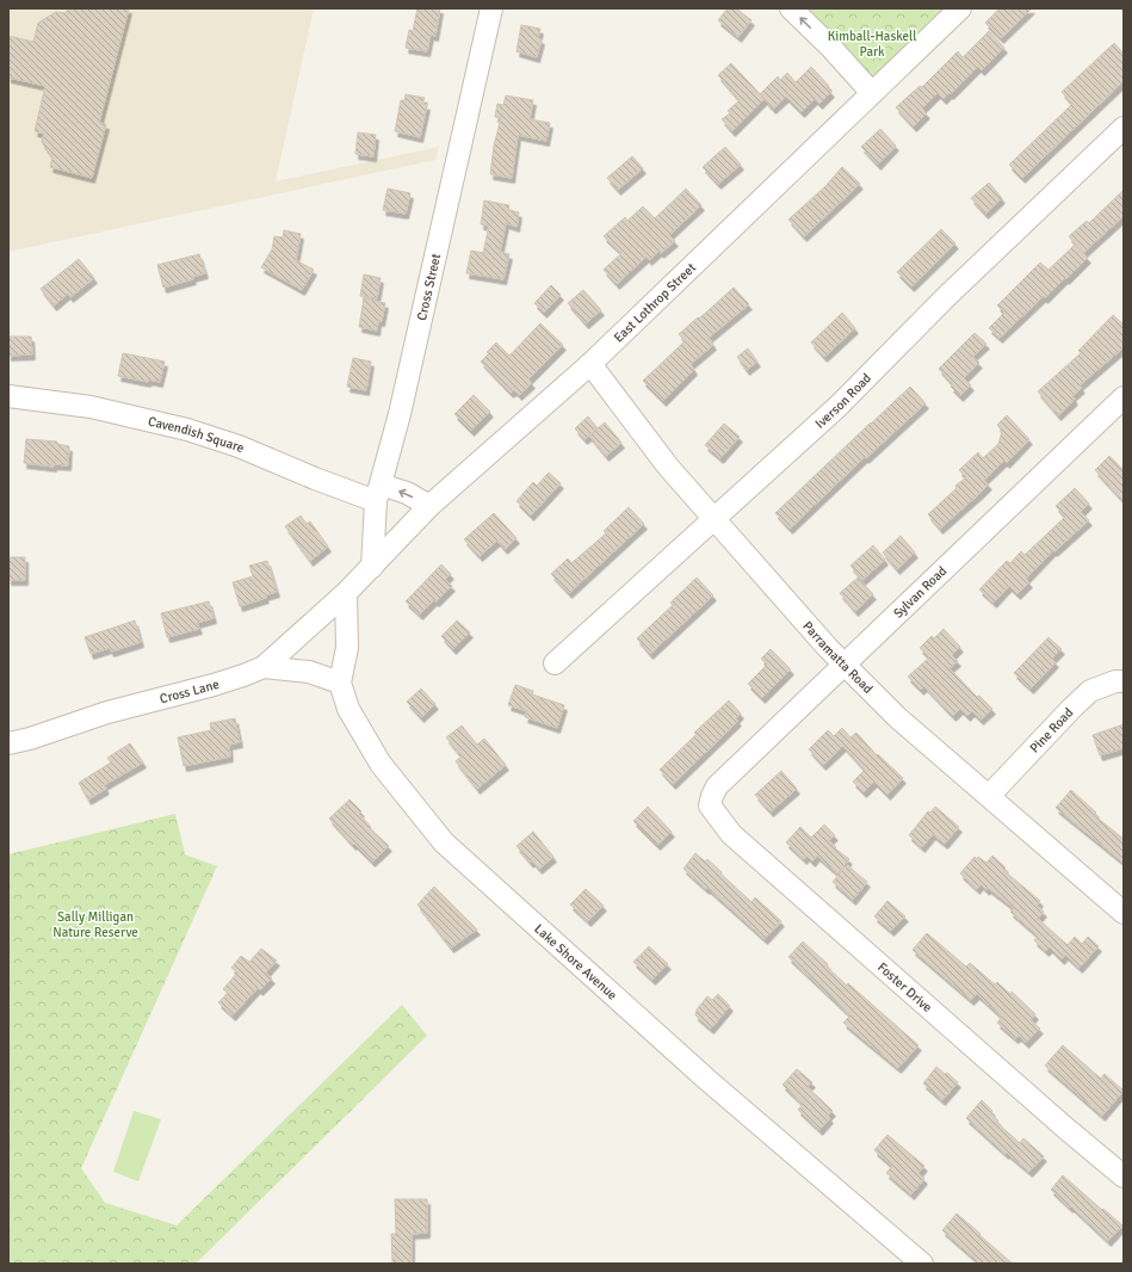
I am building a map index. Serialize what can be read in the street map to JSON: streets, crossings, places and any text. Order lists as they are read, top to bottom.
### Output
{
  "streets": {
    "street": [
      "Cross Street",
      "East Lothrop Street",
      "Iverson Road",
      "Cavendish Square",
      "Sylvan Road",
      "Parramatta Road",
      "Cross Lane",
      "Pine Road",
      "Lake Shore Avenue",
      "Foster Drive"
    ]
  },
  "crossings": [
    ["Cross Street", "East Lothrop Street"],
    ["Cross Street", "Cavendish Square"],
    ["East Lothrop Street", "Cavendish Square"],
    ["East Lothrop Street", "Parramatta Road"],
    ["East Lothrop Street", "Cross Lane"],
    ["East Lothrop Street", "Lake Shore Avenue"],
    ["Iverson Road", "Parramatta Road"],
    ["Sylvan Road", "Parramatta Road"],
    ["Sylvan Road", "Foster Drive"],
    ["Parramatta Road", "Pine Road"],
    ["Cross Lane", "Lake Shore Avenue"]
  ],
  "parks": ["Kimball-Haskell Park", "Sally Milligan Nature Reserve"]
}
